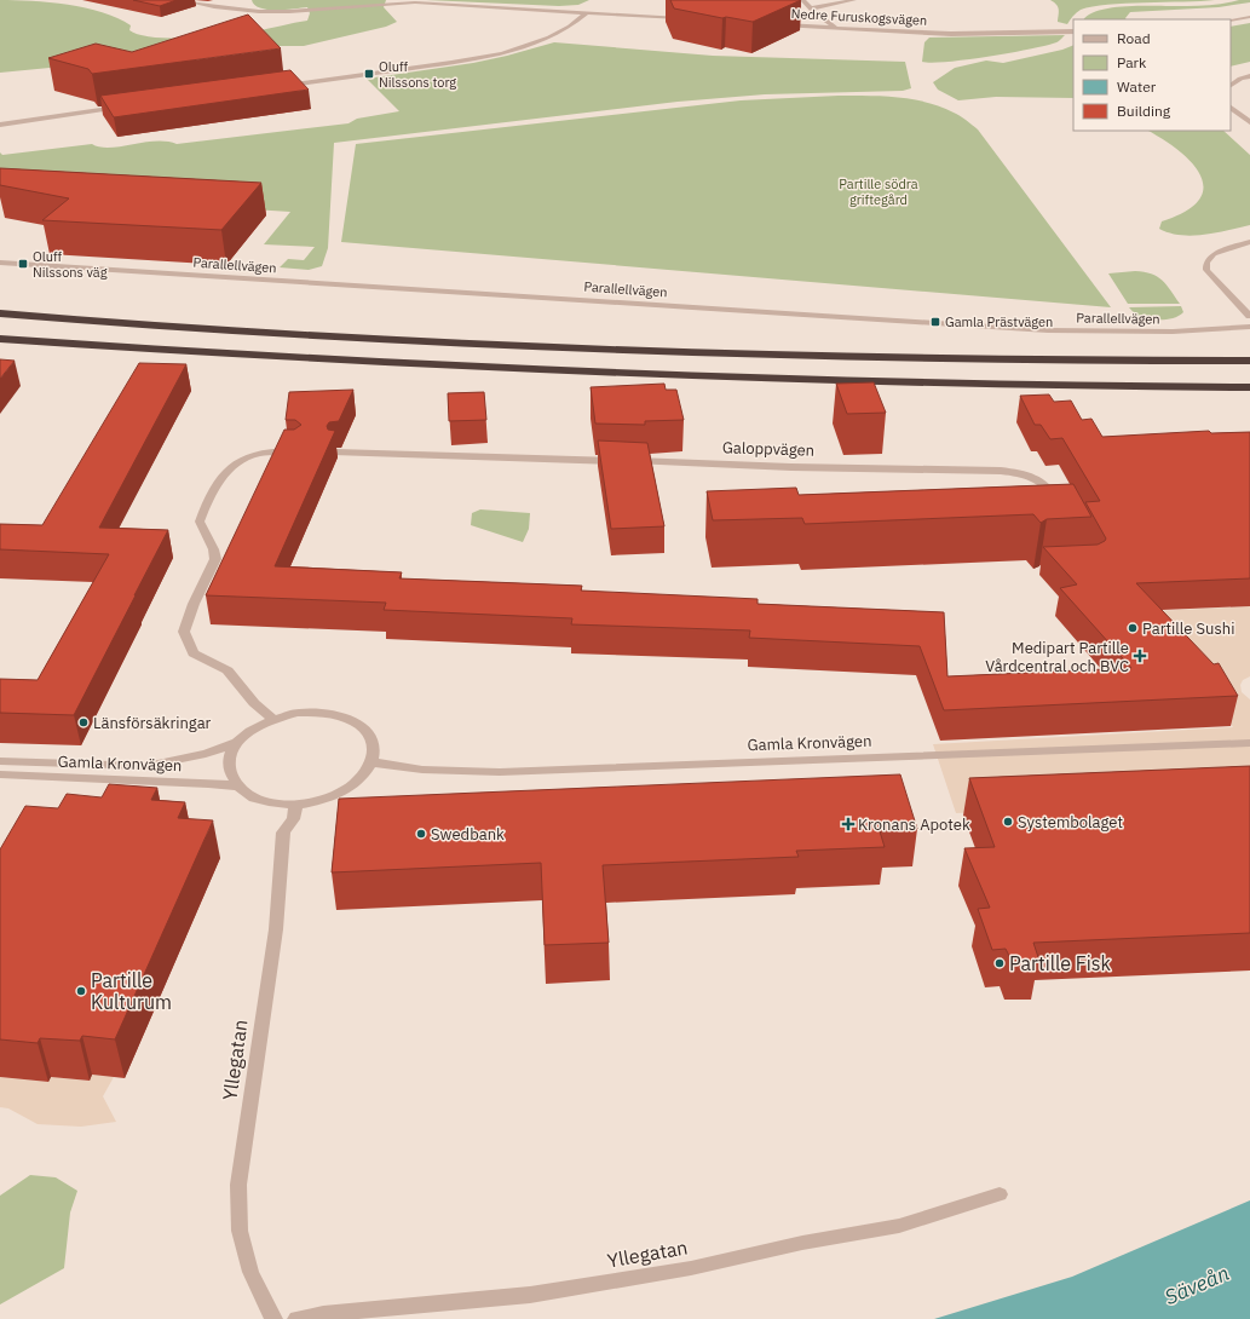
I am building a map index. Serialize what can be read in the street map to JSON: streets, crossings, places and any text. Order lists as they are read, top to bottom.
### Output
{
  "streets": {
    "street": [
      "Nedre Furuskogsvägen",
      "Parallellvägen",
      "Galoppvägen",
      "Gamla Kronvägen",
      "Yllegatan"
    ]
  },
  "crossings": [
    ["Gamla Kronvägen", "Yllegatan"]
  ],
  "water": ["Säveån"],
  "parks": ["Partille södra griftegård"],
  "places": {
    "transit": ["Oluff Nilssons torg", "Oluff Nilssons väg", "Gamla Prästvägen"],
    "other": [
      "Partille Sushi",
      "Länsförsäkringar",
      "Systembolaget",
      "Swedbank",
      "Partille Fisk",
      "Partille Kulturum"
    ],
    "health": ["Medipart Partille Vårdcentral och BVC", "Kronans Apotek"]
  },
  "legend": [
    "Road",
    "Park",
    "Water",
    "Building"
  ]
}
